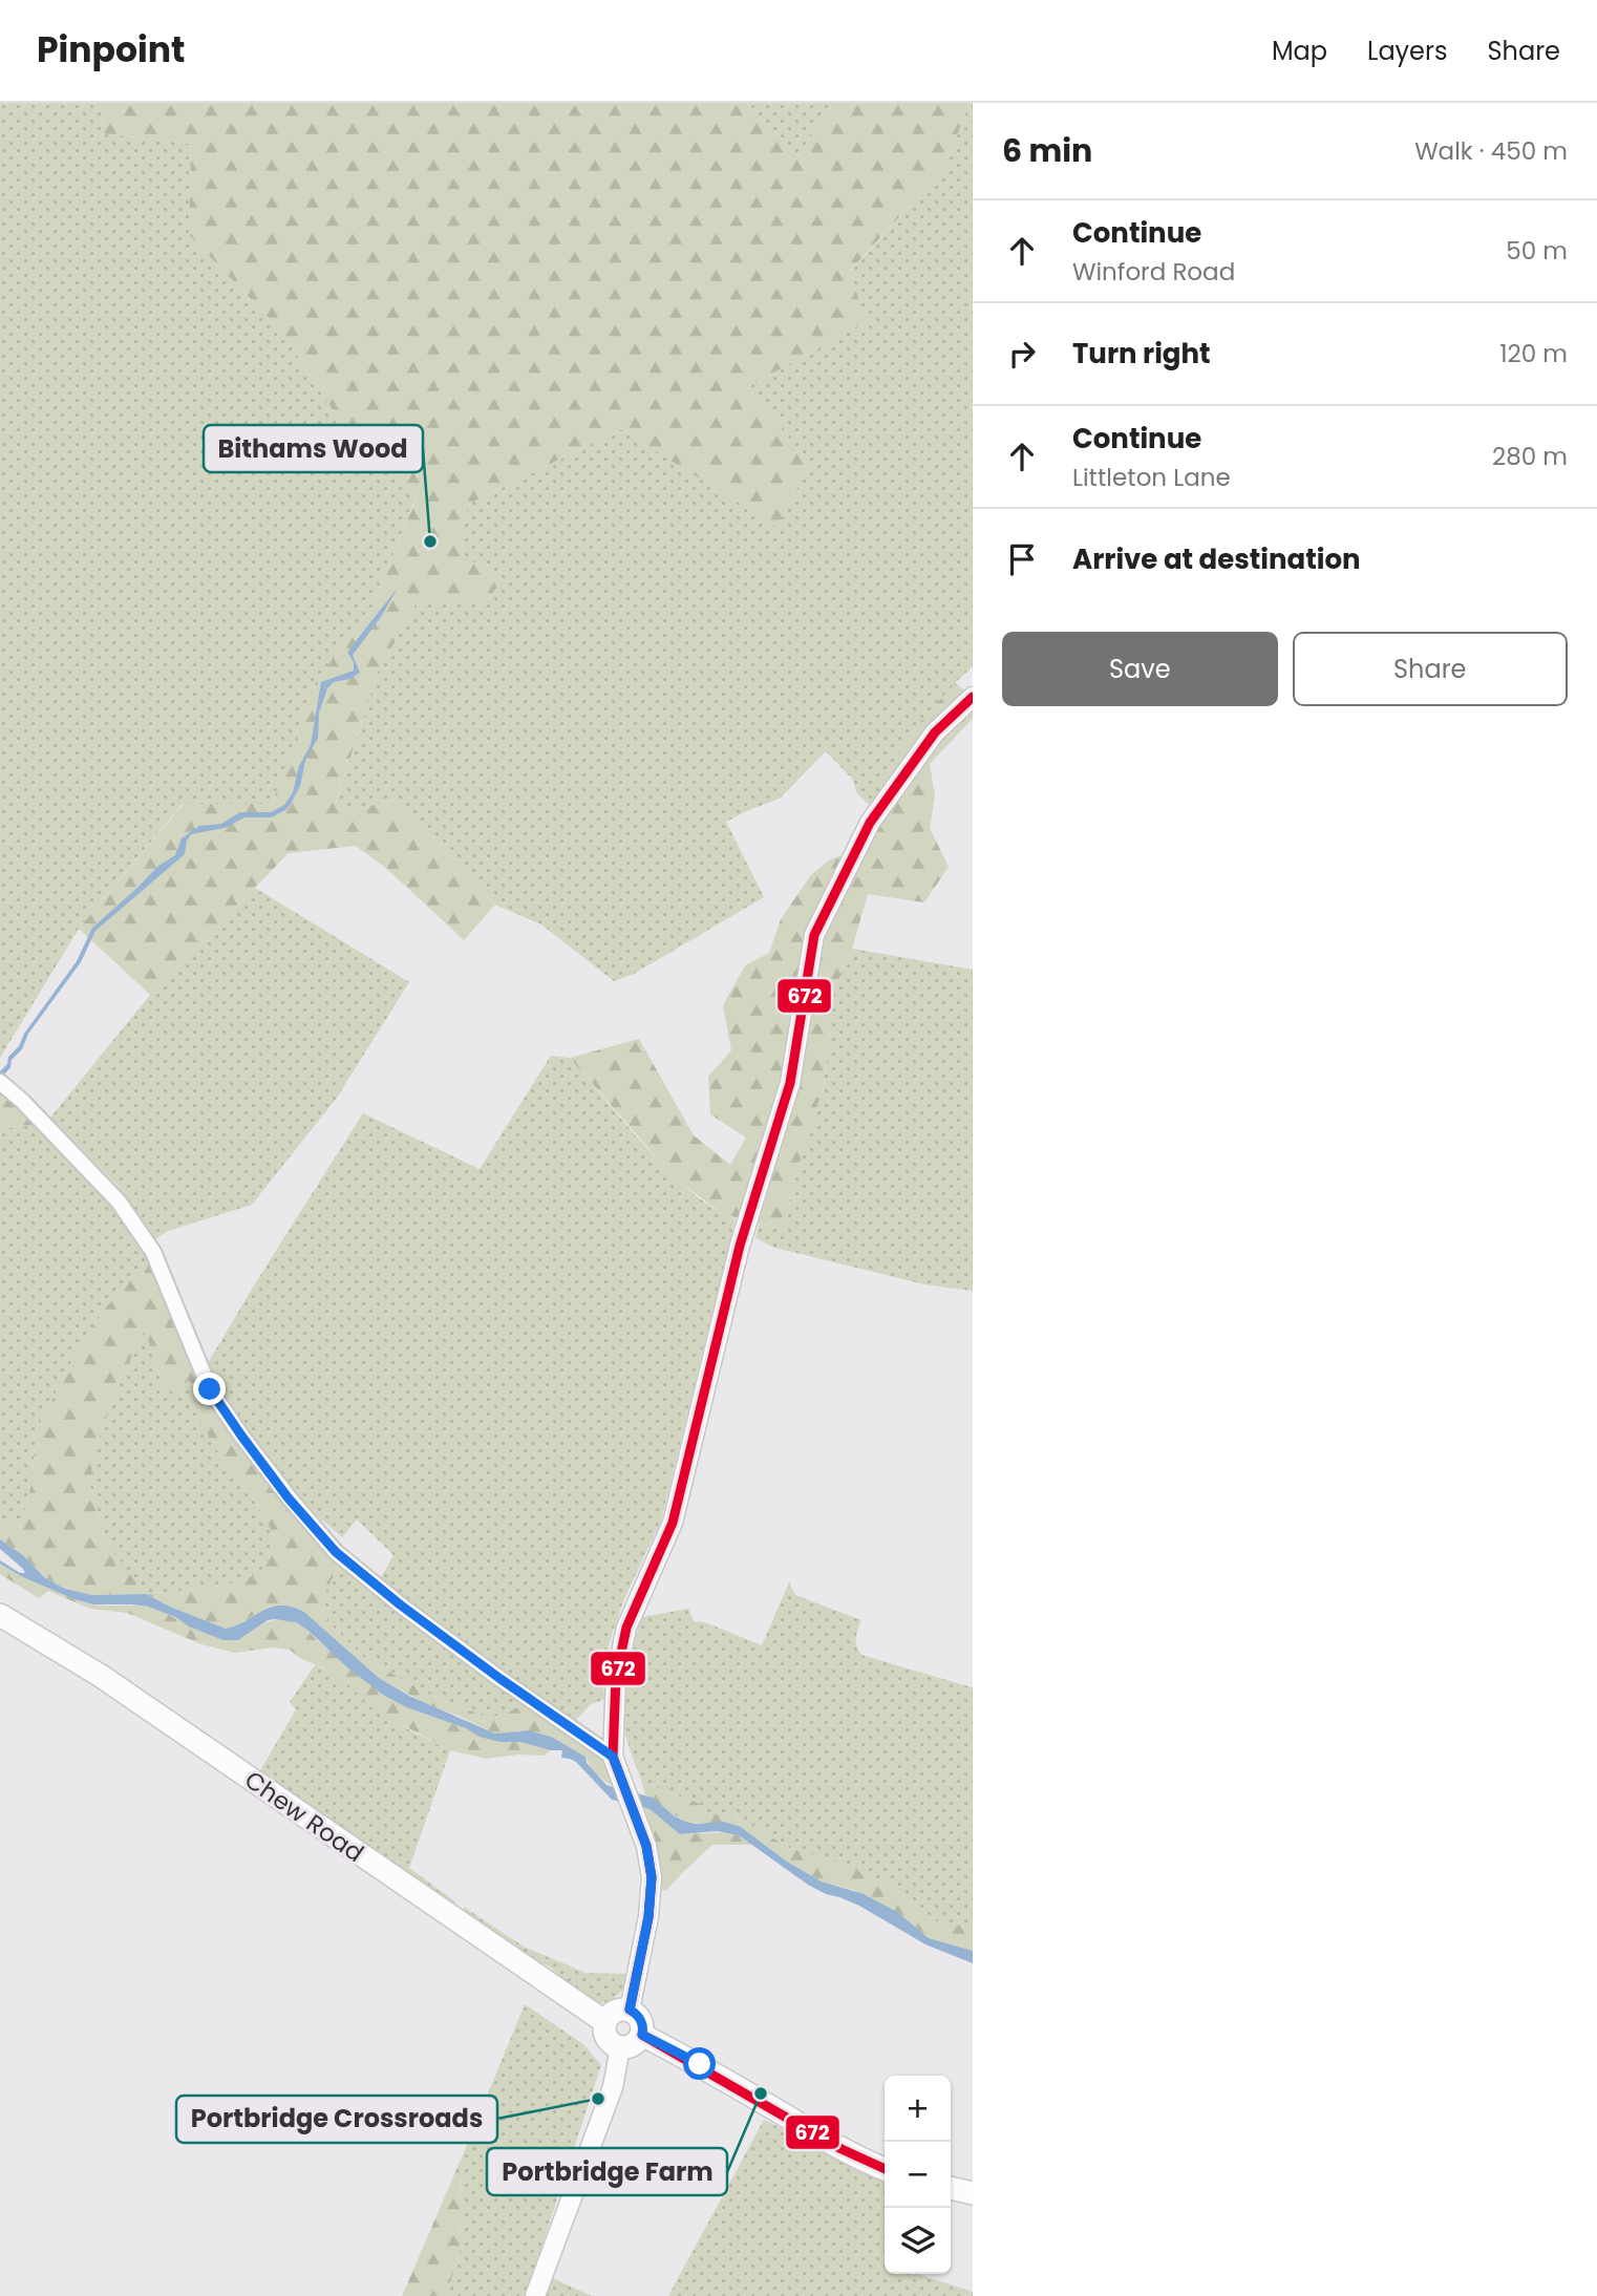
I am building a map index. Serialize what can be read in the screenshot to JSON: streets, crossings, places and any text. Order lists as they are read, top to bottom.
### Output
{
  "streets": {
    "main road": ["Chew Road"]
  },
  "places": ["Bithams Wood", "Portbridge Farm", "Portbridge Crossroads"],
  "lines": ["transit line 672"],
  "page": {
    "header": "Pinpoint",
    "nav": ["Map", "Layers", "Share"],
    "heading": ["6 min", "Walk · 450 m"],
    "list": [
      ["Continue", "Winford Road", "50 m"],
      ["Turn right", "120 m"],
      ["Continue", "Littleton Lane", "280 m"],
      "Arrive at destination"
    ],
    "buttons": ["Save", "Share"],
    "map_buttons": ["+", "−"]
  }
}
